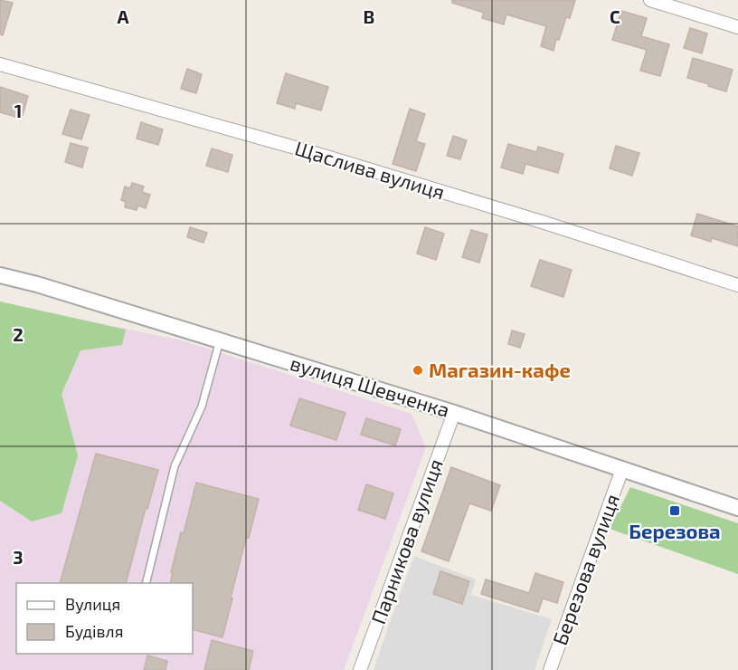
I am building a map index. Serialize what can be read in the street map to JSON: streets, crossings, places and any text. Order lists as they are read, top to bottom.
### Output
{
  "streets": {
    "street": [
      "Щаслива вулиця",
      "вулиця Шевченка",
      "Парникова вулиця",
      "Березова вулиця"
    ]
  },
  "crossings": [
    ["вулиця Шевченка", "Парникова вулиця"],
    ["вулиця Шевченка", "Березова вулиця"]
  ],
  "places": {
    "other": ["Магазин-кафе"],
    "transit": ["Березова"]
  },
  "legend": ["Вулиця", "Будівля"],
  "grid": {
    "columns": ["A", "B", "C"],
    "rows": ["1", "2", "3"]
  }
}
